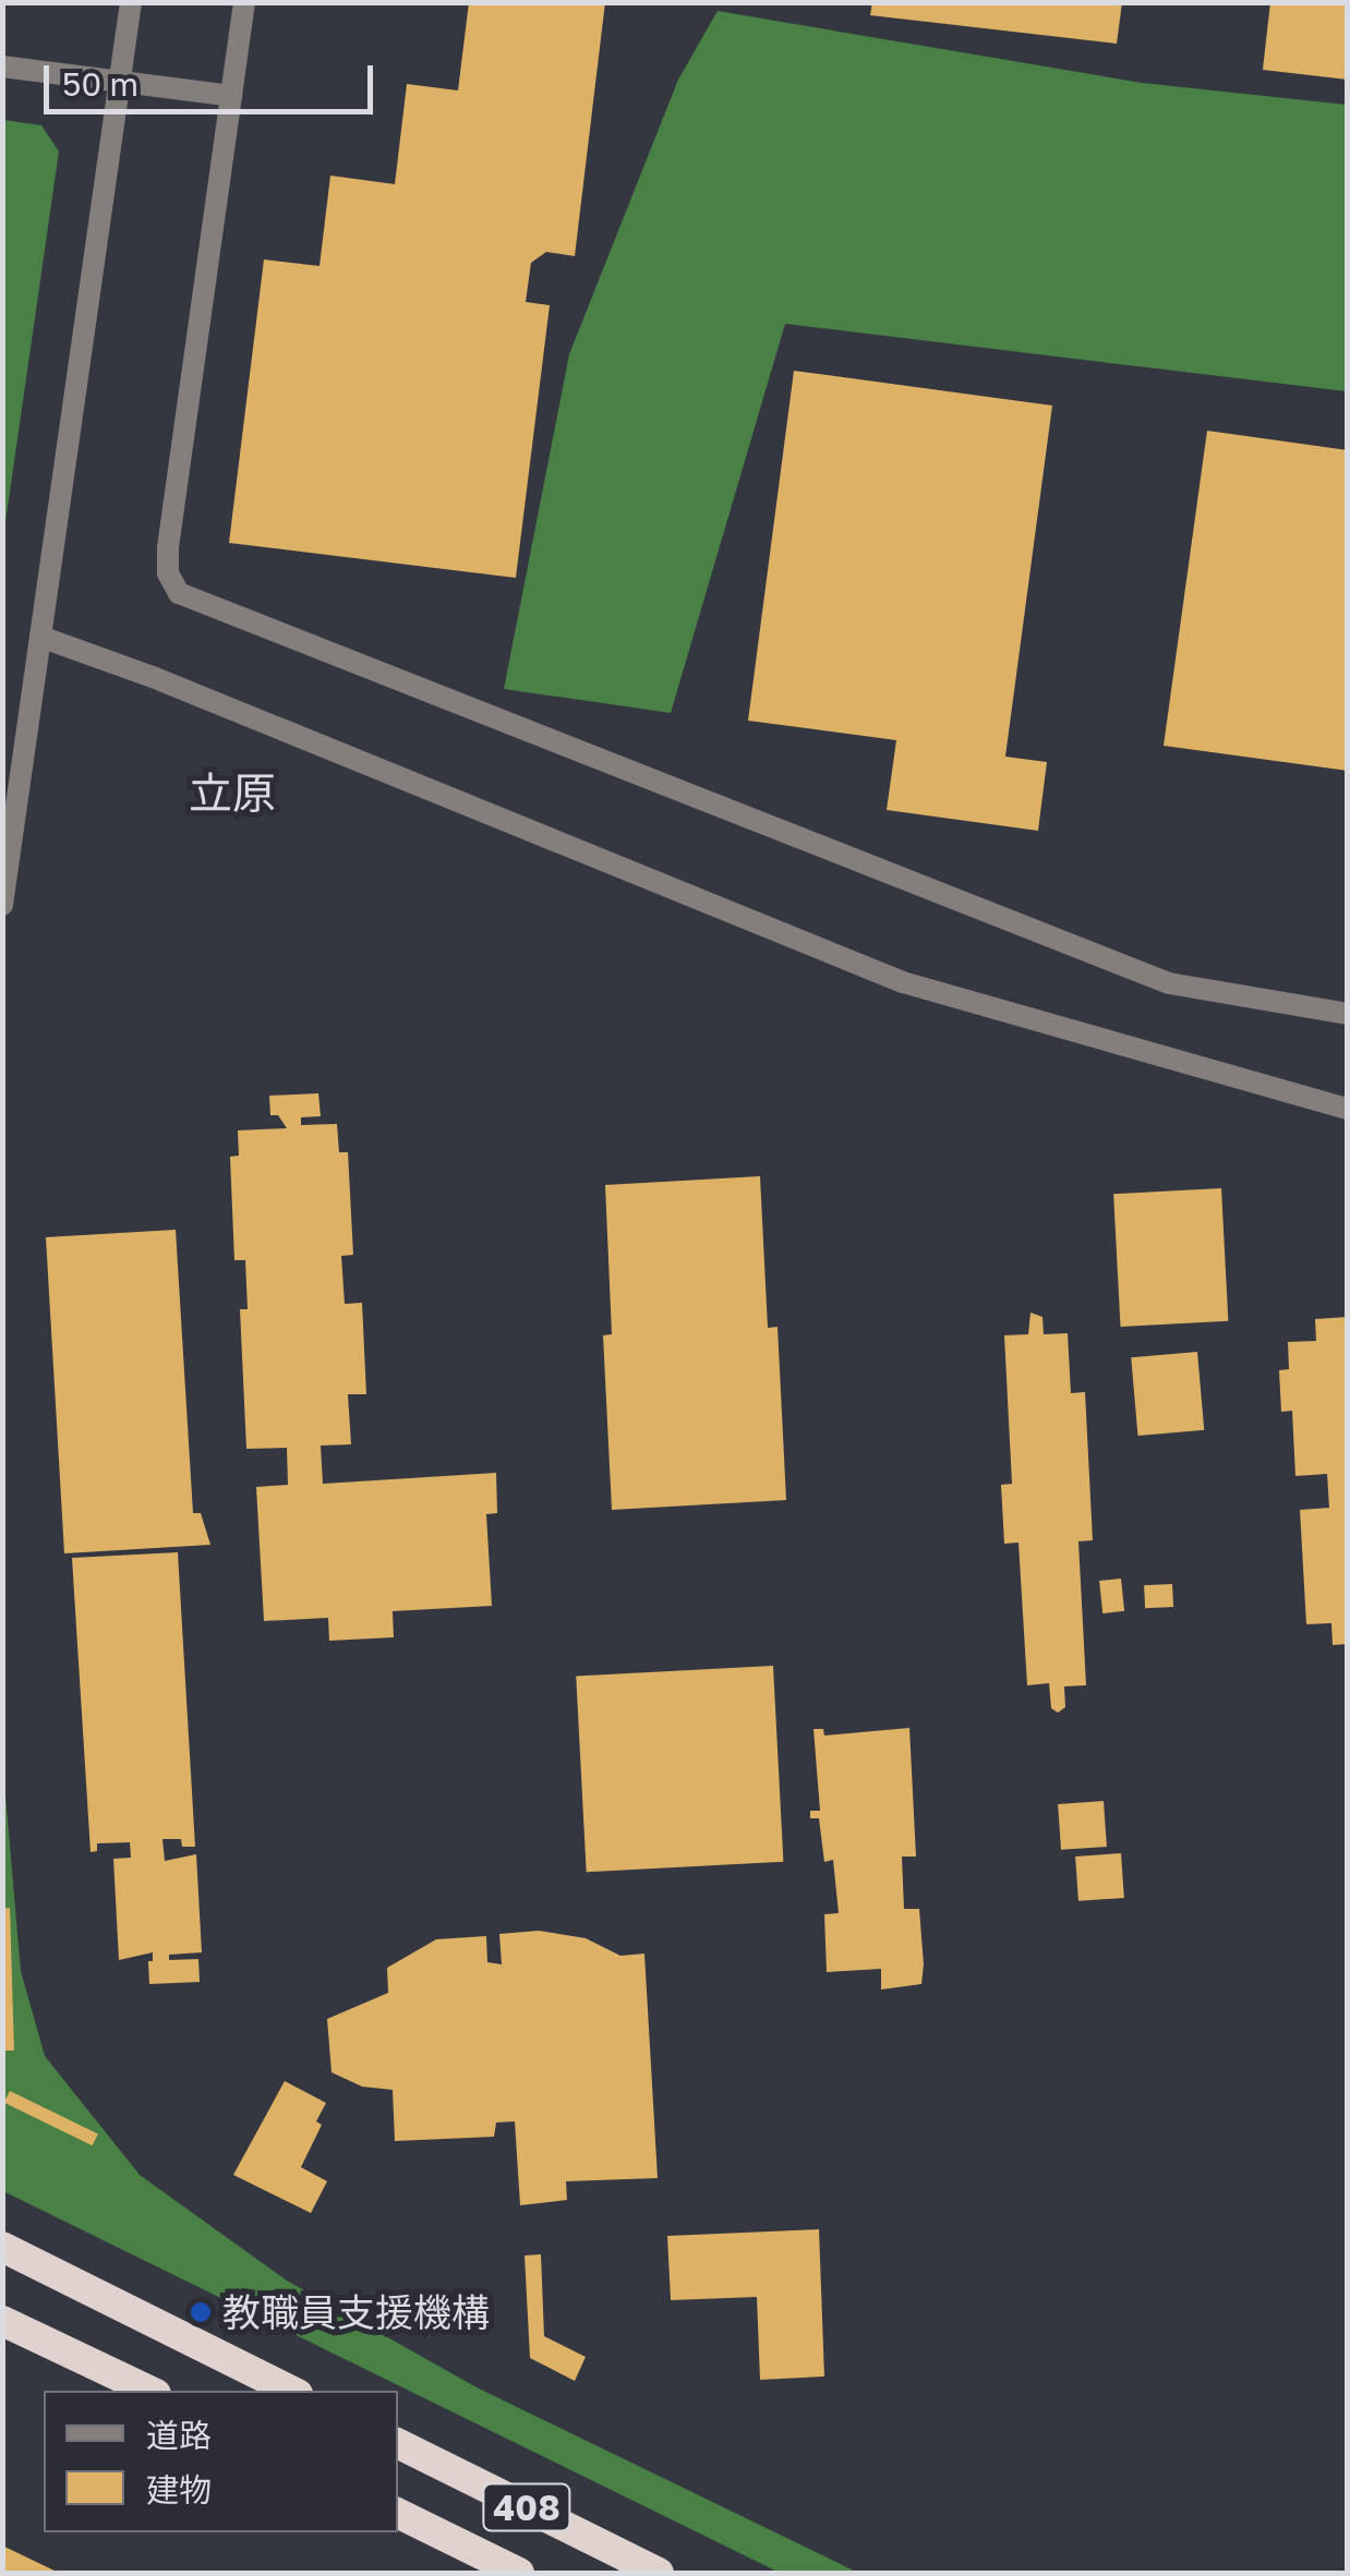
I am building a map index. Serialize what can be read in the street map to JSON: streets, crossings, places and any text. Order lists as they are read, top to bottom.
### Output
{
  "streets": {
    "highway": ["408"]
  },
  "districts": ["立原"],
  "places": ["教職員支援機構"],
  "legend": ["道路", "建物"],
  "scale_bar": "50 m"
}
